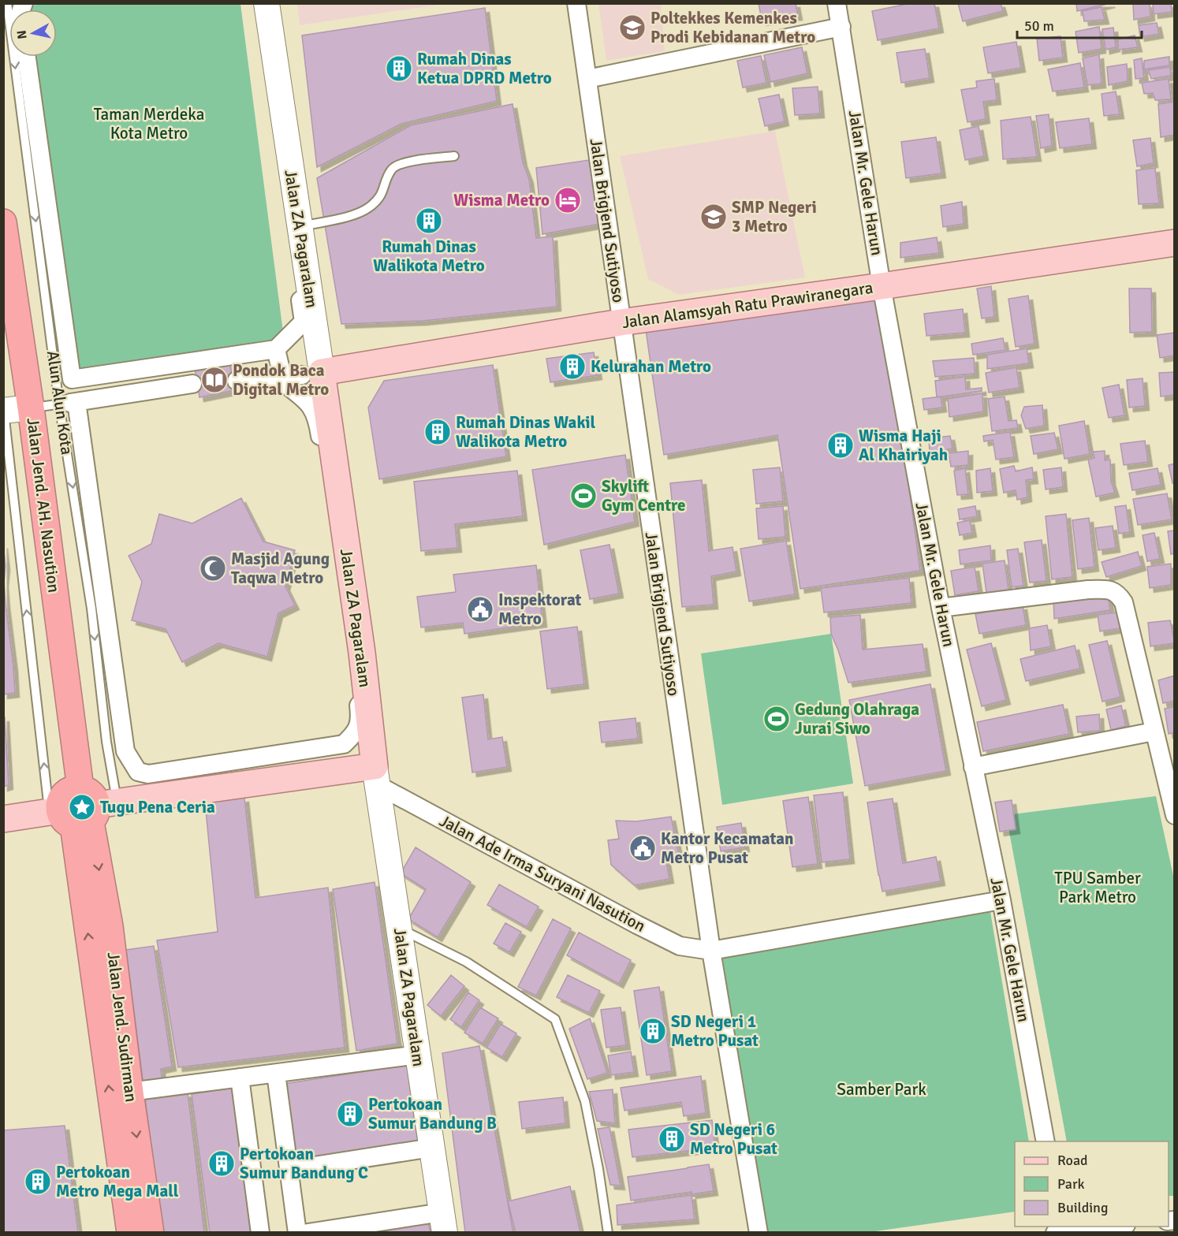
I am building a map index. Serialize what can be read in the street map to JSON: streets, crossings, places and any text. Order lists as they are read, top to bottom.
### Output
{
  "streets": {
    "highway": ["Jalan Jend. AH. Nasution", "Jalan Jend. Sudirman"],
    "main road": ["Jalan ZA Pagaralam", "Jalan Alamsyah Ratu Prawiranegara"],
    "street": ["Jalan Mr. Gele Harun", "Jalan Brigjend Sutiyoso", "Jalan Ade Irma Suryani Nasution"],
    "lane": ["Alun Alun Kota"]
  },
  "crossings": [
    ["Jalan Mr. Gele Harun", "Jalan Alamsyah Ratu Prawiranegara"],
    ["Jalan Mr. Gele Harun", "Jalan Ade Irma Suryani Nasution"],
    ["Jalan Brigjend Sutiyoso", "Jalan Alamsyah Ratu Prawiranegara"],
    ["Jalan Brigjend Sutiyoso", "Jalan Ade Irma Suryani Nasution"],
    ["Jalan ZA Pagaralam", "Jalan Alamsyah Ratu Prawiranegara"],
    ["Jalan ZA Pagaralam", "Jalan Ade Irma Suryani Nasution"],
    ["Alun Alun Kota", "Jalan Jend. AH. Nasution"],
    ["Alun Alun Kota", "Jalan Jend. Sudirman"],
    ["Jalan Jend. AH. Nasution", "Jalan Jend. Sudirman"]
  ],
  "parks": ["Taman Merdeka Kota Metro", "TPU Samber Park Metro", "Samber Park"],
  "places": {
    "school or university": ["Poltekkes Kemenkes Prodi Kebidanan Metro", "SMP Negeri 3 Metro"],
    "building": [
      "Rumah Dinas Ketua DPRD Metro",
      "Rumah Dinas Walikota Metro",
      "Kelurahan Metro",
      "Rumah Dinas Wakil Walikota Metro",
      "Wisma Haji Al Khairiyah",
      "SD Negeri 1 Metro Pusat",
      "Pertokoan Sumur Bandung B",
      "SD Negeri 6 Metro Pusat",
      "Pertokoan Sumur Bandung C",
      "Pertokoan Metro Mega Mall"
    ],
    "hotel": ["Wisma Metro"],
    "library": ["Pondok Baca Digital Metro"],
    "sports": ["Skylift Gym Centre", "Gedung Olahraga Jurai Siwo"],
    "mosque": ["Masjid Agung Taqwa Metro"],
    "public building": ["Inspektorat Metro", "Kantor Kecamatan Metro Pusat"],
    "place": ["Tugu Pena Ceria"]
  },
  "legend": ["Road", "Park", "Building"],
  "scale_bar": "50 m",
  "north": "left"
}
